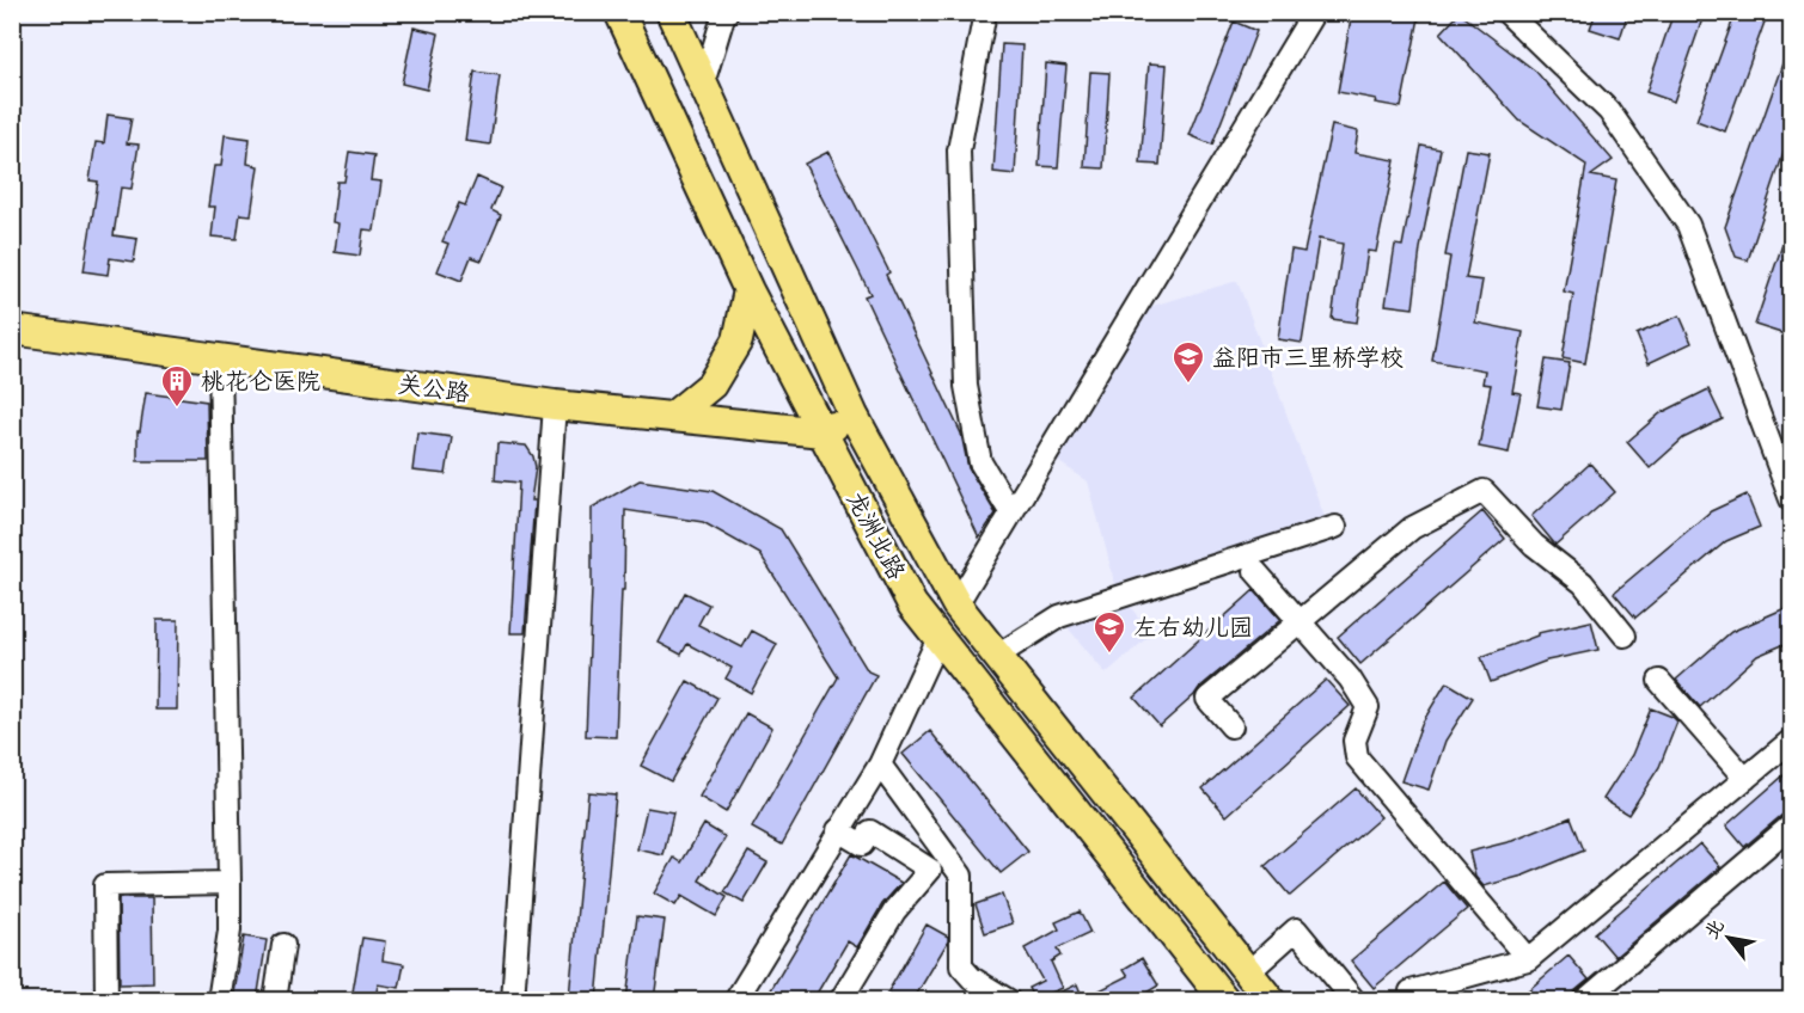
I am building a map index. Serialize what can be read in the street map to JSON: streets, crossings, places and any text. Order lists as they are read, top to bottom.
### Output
{
  "streets": {
    "main road": ["关公路", "龙洲北路"]
  },
  "crossings": [
    ["关公路", "龙洲北路"]
  ],
  "places": {
    "school or university": ["益阳市三里桥学校", "左右幼儿园"],
    "building": ["桃花仑医院"]
  },
  "north": "top left"
}
